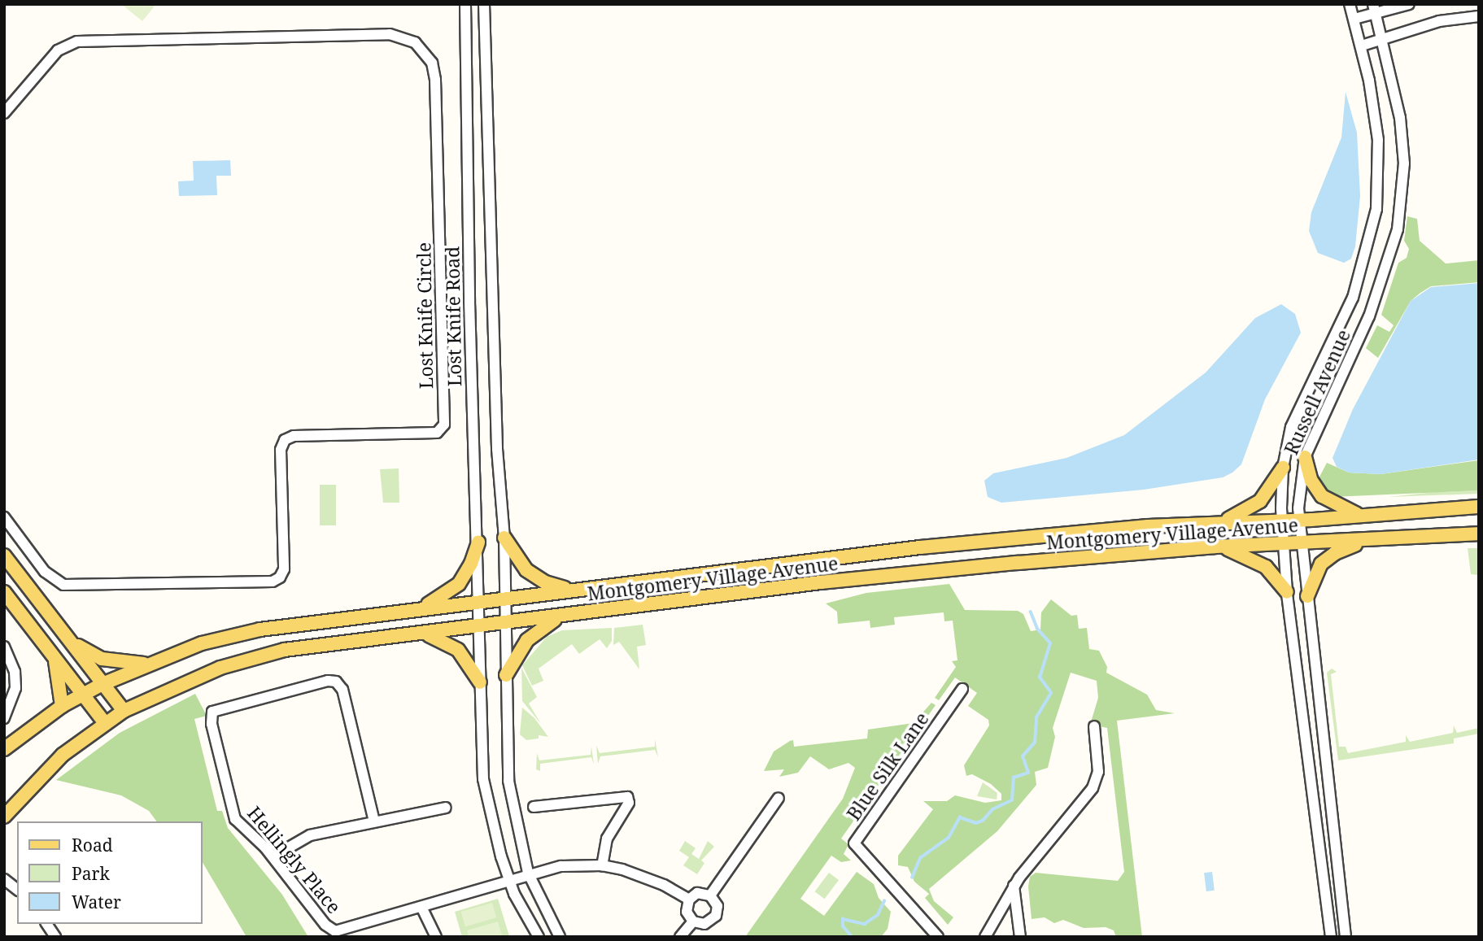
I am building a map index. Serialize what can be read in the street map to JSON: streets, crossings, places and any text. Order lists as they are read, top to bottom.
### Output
{
  "streets": {
    "main road": ["Montgomery Village Avenue"],
    "street": [
      "Lost Knife Circle",
      "Lost Knife Road",
      "Russell Avenue",
      "Blue Silk Lane",
      "Hellingly Place"
    ]
  },
  "crossings": [
    ["Lost Knife Road", "Montgomery Village Avenue"],
    ["Lost Knife Road", "Hellingly Place"],
    ["Russell Avenue", "Montgomery Village Avenue"]
  ],
  "legend": ["Road", "Park", "Water"]
}
